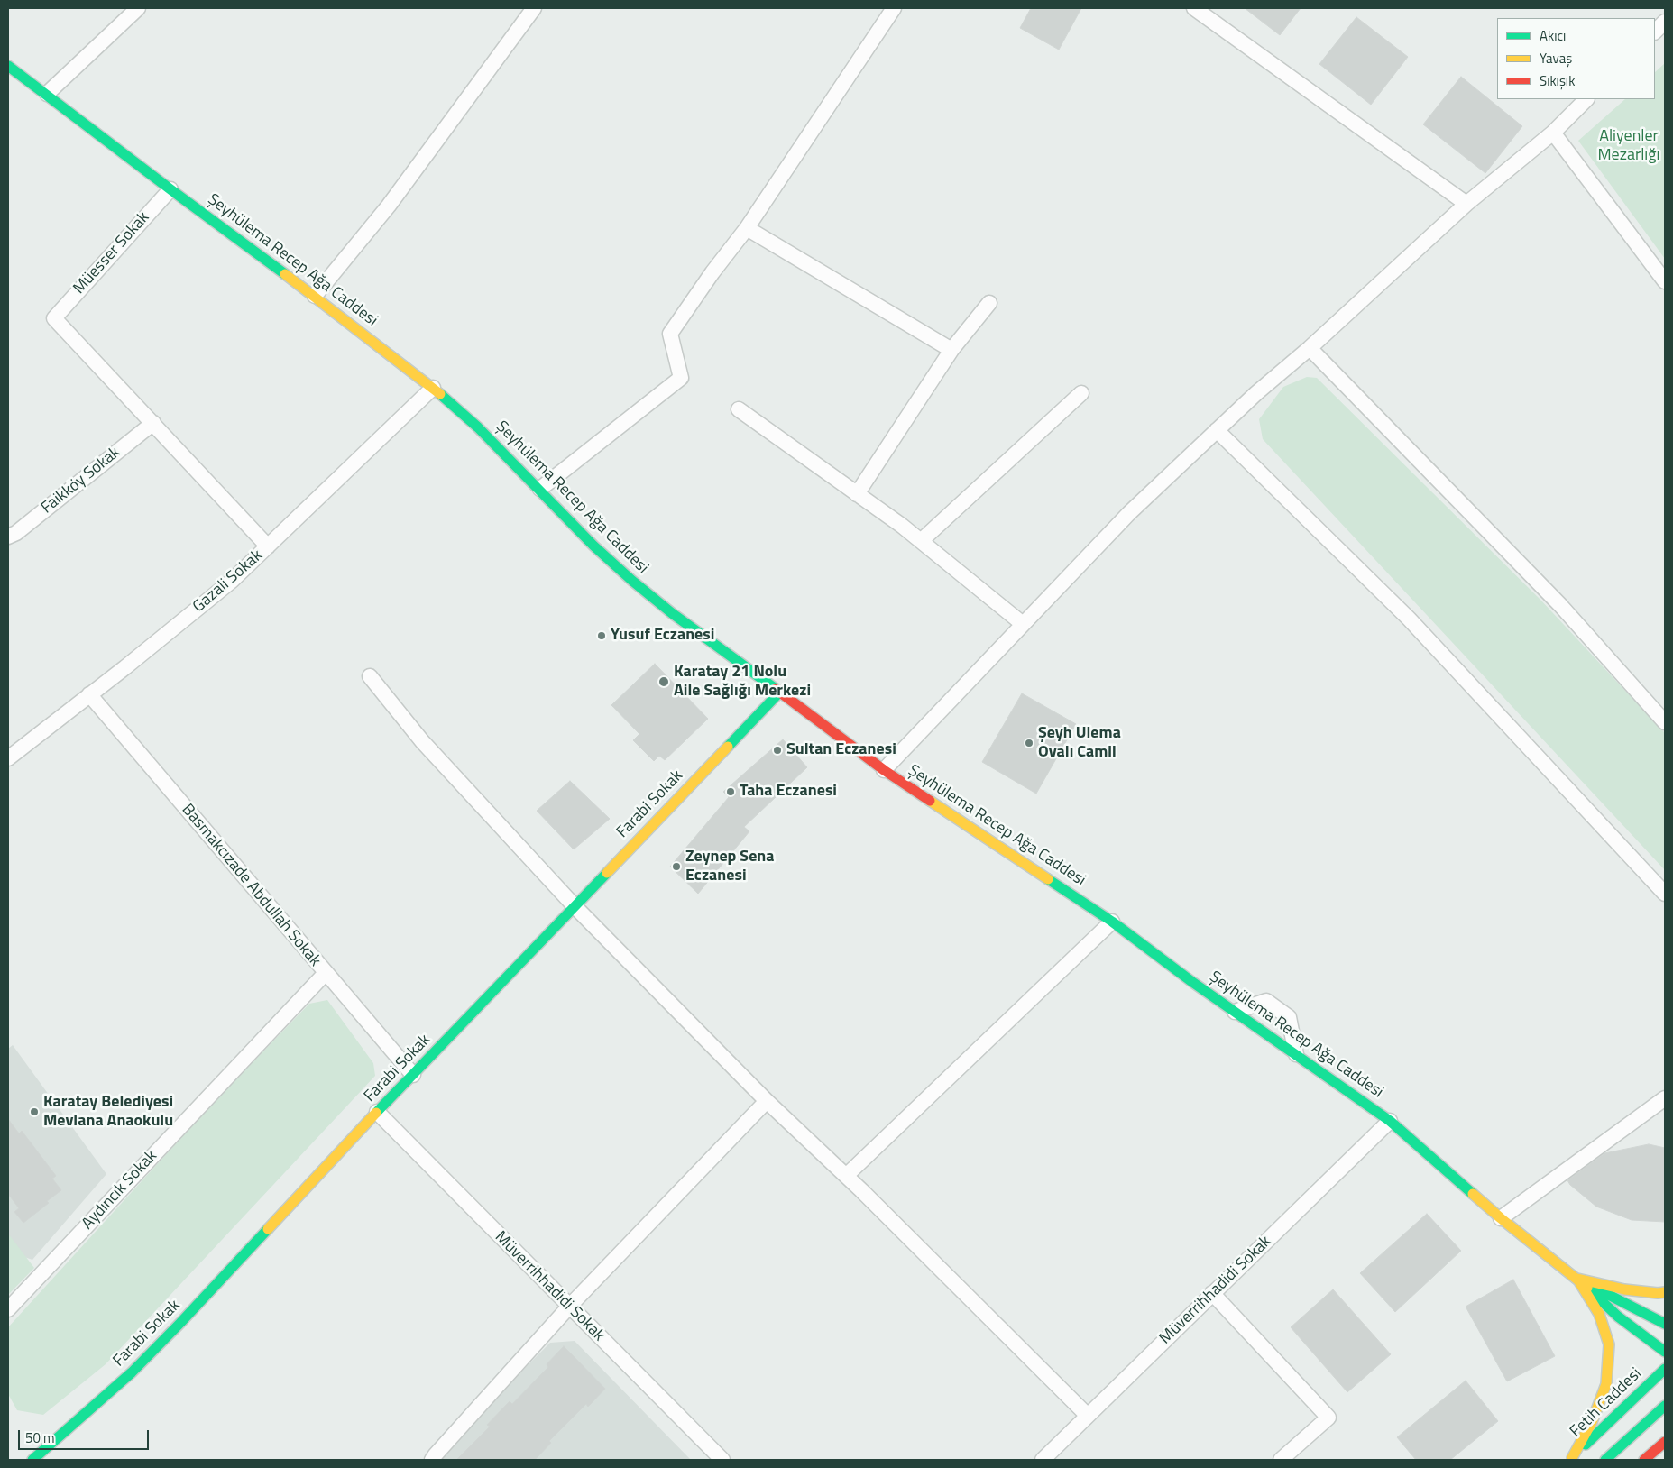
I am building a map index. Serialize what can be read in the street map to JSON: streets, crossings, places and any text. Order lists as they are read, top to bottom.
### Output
{
  "streets": {
    "street": [
      "Müesser Sokak",
      "Şeyhülema Recep Ağa Caddesi",
      "Faikköy Sokak",
      "Gazali Sokak",
      "Farabi Sokak",
      "Basmakcızade Abdullah Sokak",
      "Aydıncık Sokak",
      "Müverrihhadidi Sokak",
      "Fetih Caddesi"
    ]
  },
  "crossings": [
    ["Müesser Sokak", "Şeyhülema Recep Ağa Caddesi"],
    ["Müesser Sokak", "Faikköy Sokak"],
    ["Şeyhülema Recep Ağa Caddesi", "Gazali Sokak"],
    ["Şeyhülema Recep Ağa Caddesi", "Farabi Sokak"],
    ["Şeyhülema Recep Ağa Caddesi", "Müverrihhadidi Sokak"],
    ["Gazali Sokak", "Basmakcızade Abdullah Sokak"],
    ["Farabi Sokak", "Basmakcızade Abdullah Sokak"],
    ["Farabi Sokak", "Müverrihhadidi Sokak"],
    ["Basmakcızade Abdullah Sokak", "Aydıncık Sokak"]
  ],
  "parks": ["Aliyenler Mezarlığı"],
  "places": [
    "Yusuf Eczanesi",
    "Karatay 21 Nolu Aile Sağlığı Merkezi",
    "Şeyh Ulema Ovalı Camii",
    "Sultan Eczanesi",
    "Taha Eczanesi",
    "Zeynep Sena Eczanesi",
    "Karatay Belediyesi Mevlana Anaokulu"
  ],
  "legend": ["Akıcı", "Yavaş", "Sıkışık"],
  "scale_bar": "50 m"
}
